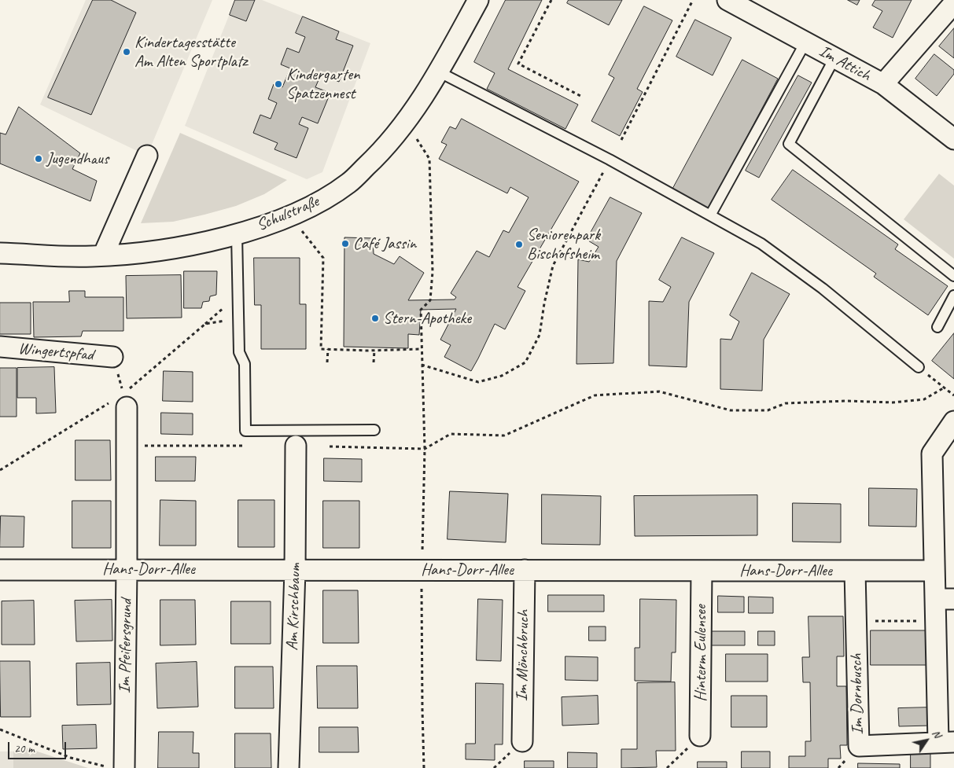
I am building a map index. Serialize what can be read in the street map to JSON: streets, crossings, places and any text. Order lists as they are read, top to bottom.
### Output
{
  "streets": {
    "street": [
      "Im Attich",
      "Schulstraße",
      "Wingertspfad",
      "Hans-Dorr-Allee",
      "Am Kirschbaum",
      "Im Pfeifersgrund",
      "Hinterm Eulensee",
      "Im Mönchbruch",
      "Im Dornbusch"
    ]
  },
  "crossings": [
    ["Hans-Dorr-Allee", "Am Kirschbaum"],
    ["Hans-Dorr-Allee", "Im Pfeifersgrund"],
    ["Hans-Dorr-Allee", "Hinterm Eulensee"],
    ["Hans-Dorr-Allee", "Im Mönchbruch"],
    ["Hans-Dorr-Allee", "Im Dornbusch"]
  ],
  "places": [
    "Kindertagesstätte Am Alten Sportplatz",
    "Kindergarten Spatzennest",
    "Jugendhaus",
    "Café Jassin",
    "Seniorenpark Bischofsheim",
    "Stern-Apotheke"
  ],
  "scale_bar": "20 m",
  "north": "top right"
}
